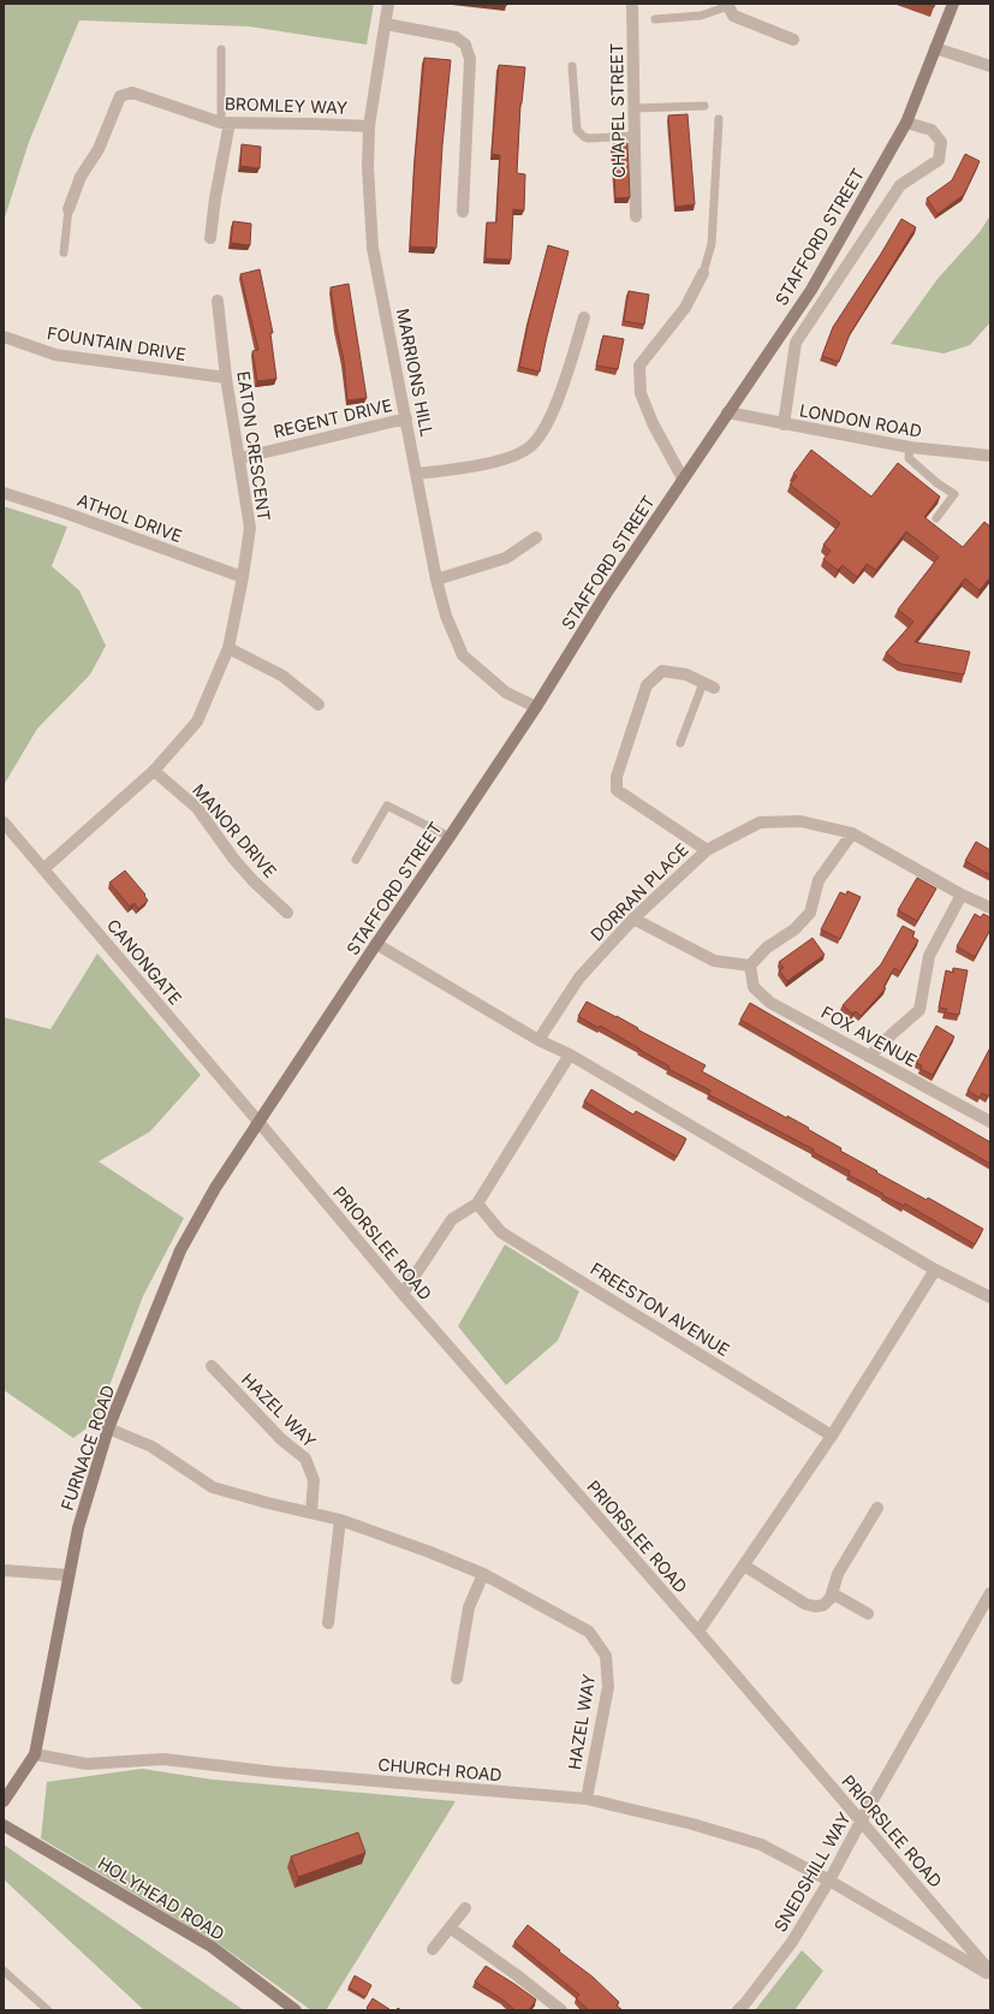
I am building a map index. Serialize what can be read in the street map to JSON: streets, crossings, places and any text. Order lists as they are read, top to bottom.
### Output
{
  "streets": {
    "street": [
      "BROMLEY WAY",
      "CHAPEL STREET",
      "STAFFORD STREET",
      "FOUNTAIN DRIVE",
      "MARRIONS HILL",
      "REGENT DRIVE",
      "LONDON ROAD",
      "EATON CRESCENT",
      "ATHOL DRIVE",
      "MANOR DRIVE",
      "DORRAN PLACE",
      "CANONGATE",
      "FOX AVENUE",
      "PRIORSLEE ROAD",
      "FREESTON AVENUE",
      "HAZEL WAY",
      "FURNACE ROAD",
      "CHURCH ROAD",
      "SNEDSHILL WAY",
      "HOLYHEAD ROAD"
    ]
  },
  "crossings": [
    ["BROMLEY WAY", "MARRIONS HILL"],
    ["STAFFORD STREET", "MARRIONS HILL"],
    ["STAFFORD STREET", "LONDON ROAD"],
    ["STAFFORD STREET", "CANONGATE"],
    ["STAFFORD STREET", "PRIORSLEE ROAD"],
    ["STAFFORD STREET", "FURNACE ROAD"],
    ["FOUNTAIN DRIVE", "EATON CRESCENT"],
    ["MARRIONS HILL", "REGENT DRIVE"],
    ["REGENT DRIVE", "EATON CRESCENT"],
    ["EATON CRESCENT", "ATHOL DRIVE"],
    ["EATON CRESCENT", "MANOR DRIVE"],
    ["EATON CRESCENT", "CANONGATE"],
    ["CANONGATE", "PRIORSLEE ROAD"],
    ["CANONGATE", "FURNACE ROAD"],
    ["PRIORSLEE ROAD", "FURNACE ROAD"],
    ["PRIORSLEE ROAD", "CHURCH ROAD"],
    ["PRIORSLEE ROAD", "SNEDSHILL WAY"],
    ["HAZEL WAY", "FURNACE ROAD"],
    ["HAZEL WAY", "CHURCH ROAD"],
    ["FURNACE ROAD", "CHURCH ROAD"],
    ["CHURCH ROAD", "SNEDSHILL WAY"]
  ]
}
